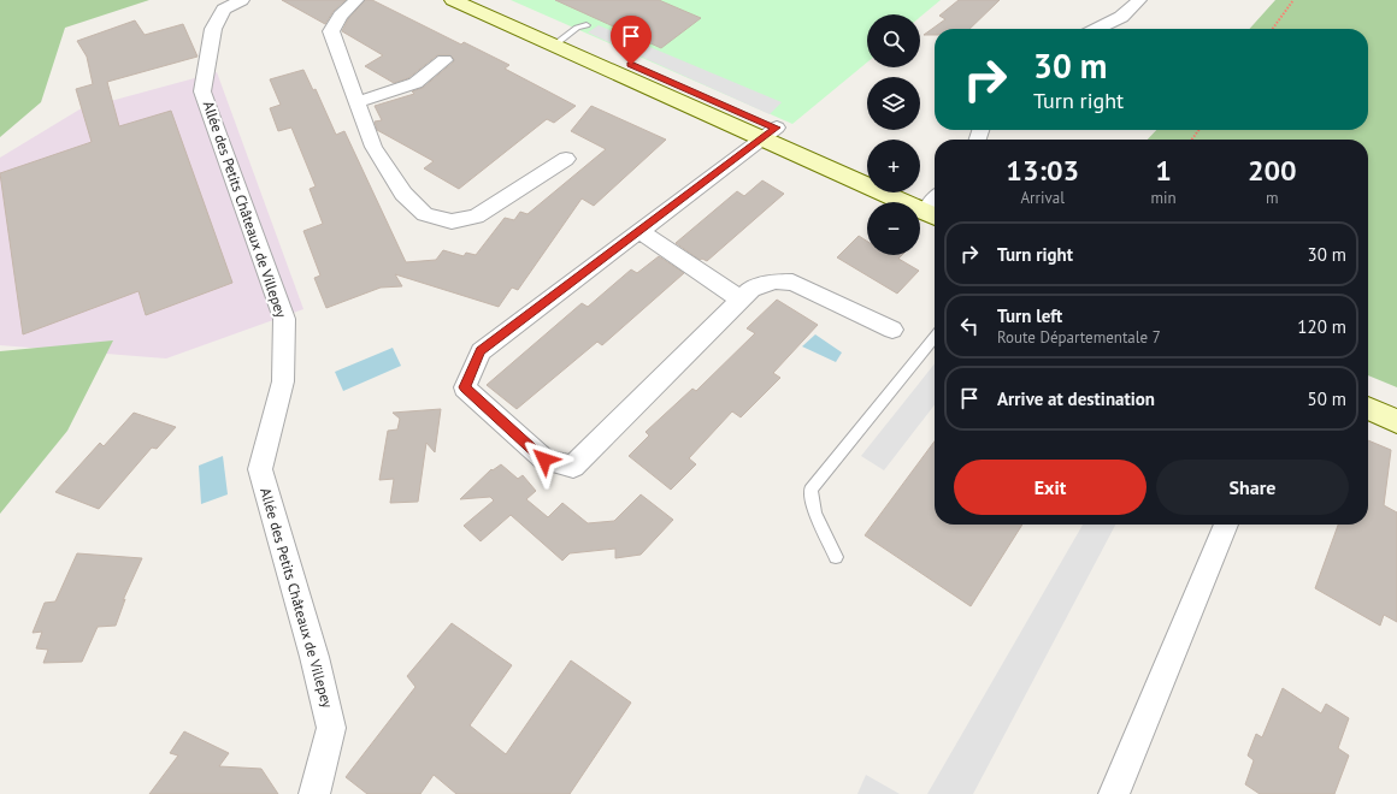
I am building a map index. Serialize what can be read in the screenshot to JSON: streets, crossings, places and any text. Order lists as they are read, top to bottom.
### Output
{
  "streets": {
    "street": ["Allée des Petits Châteaux de Villepey"]
  },
  "page": {
    "map_buttons": ["+", "−"],
    "turn": ["30 m", "Turn right"],
    "eta": [
      "13:03",
      "Arrival",
      "1",
      "min",
      "200",
      "m"
    ],
    "list": [
      {
        "name": "Turn right",
        "value": "30 m"
      },
      {
        "name": "Turn left",
        "note": "Route Départementale 7",
        "value": "120 m"
      },
      {
        "name": "Arrive at destination",
        "value": "50 m"
      }
    ],
    "buttons": ["Exit", "Share"]
  }
}
